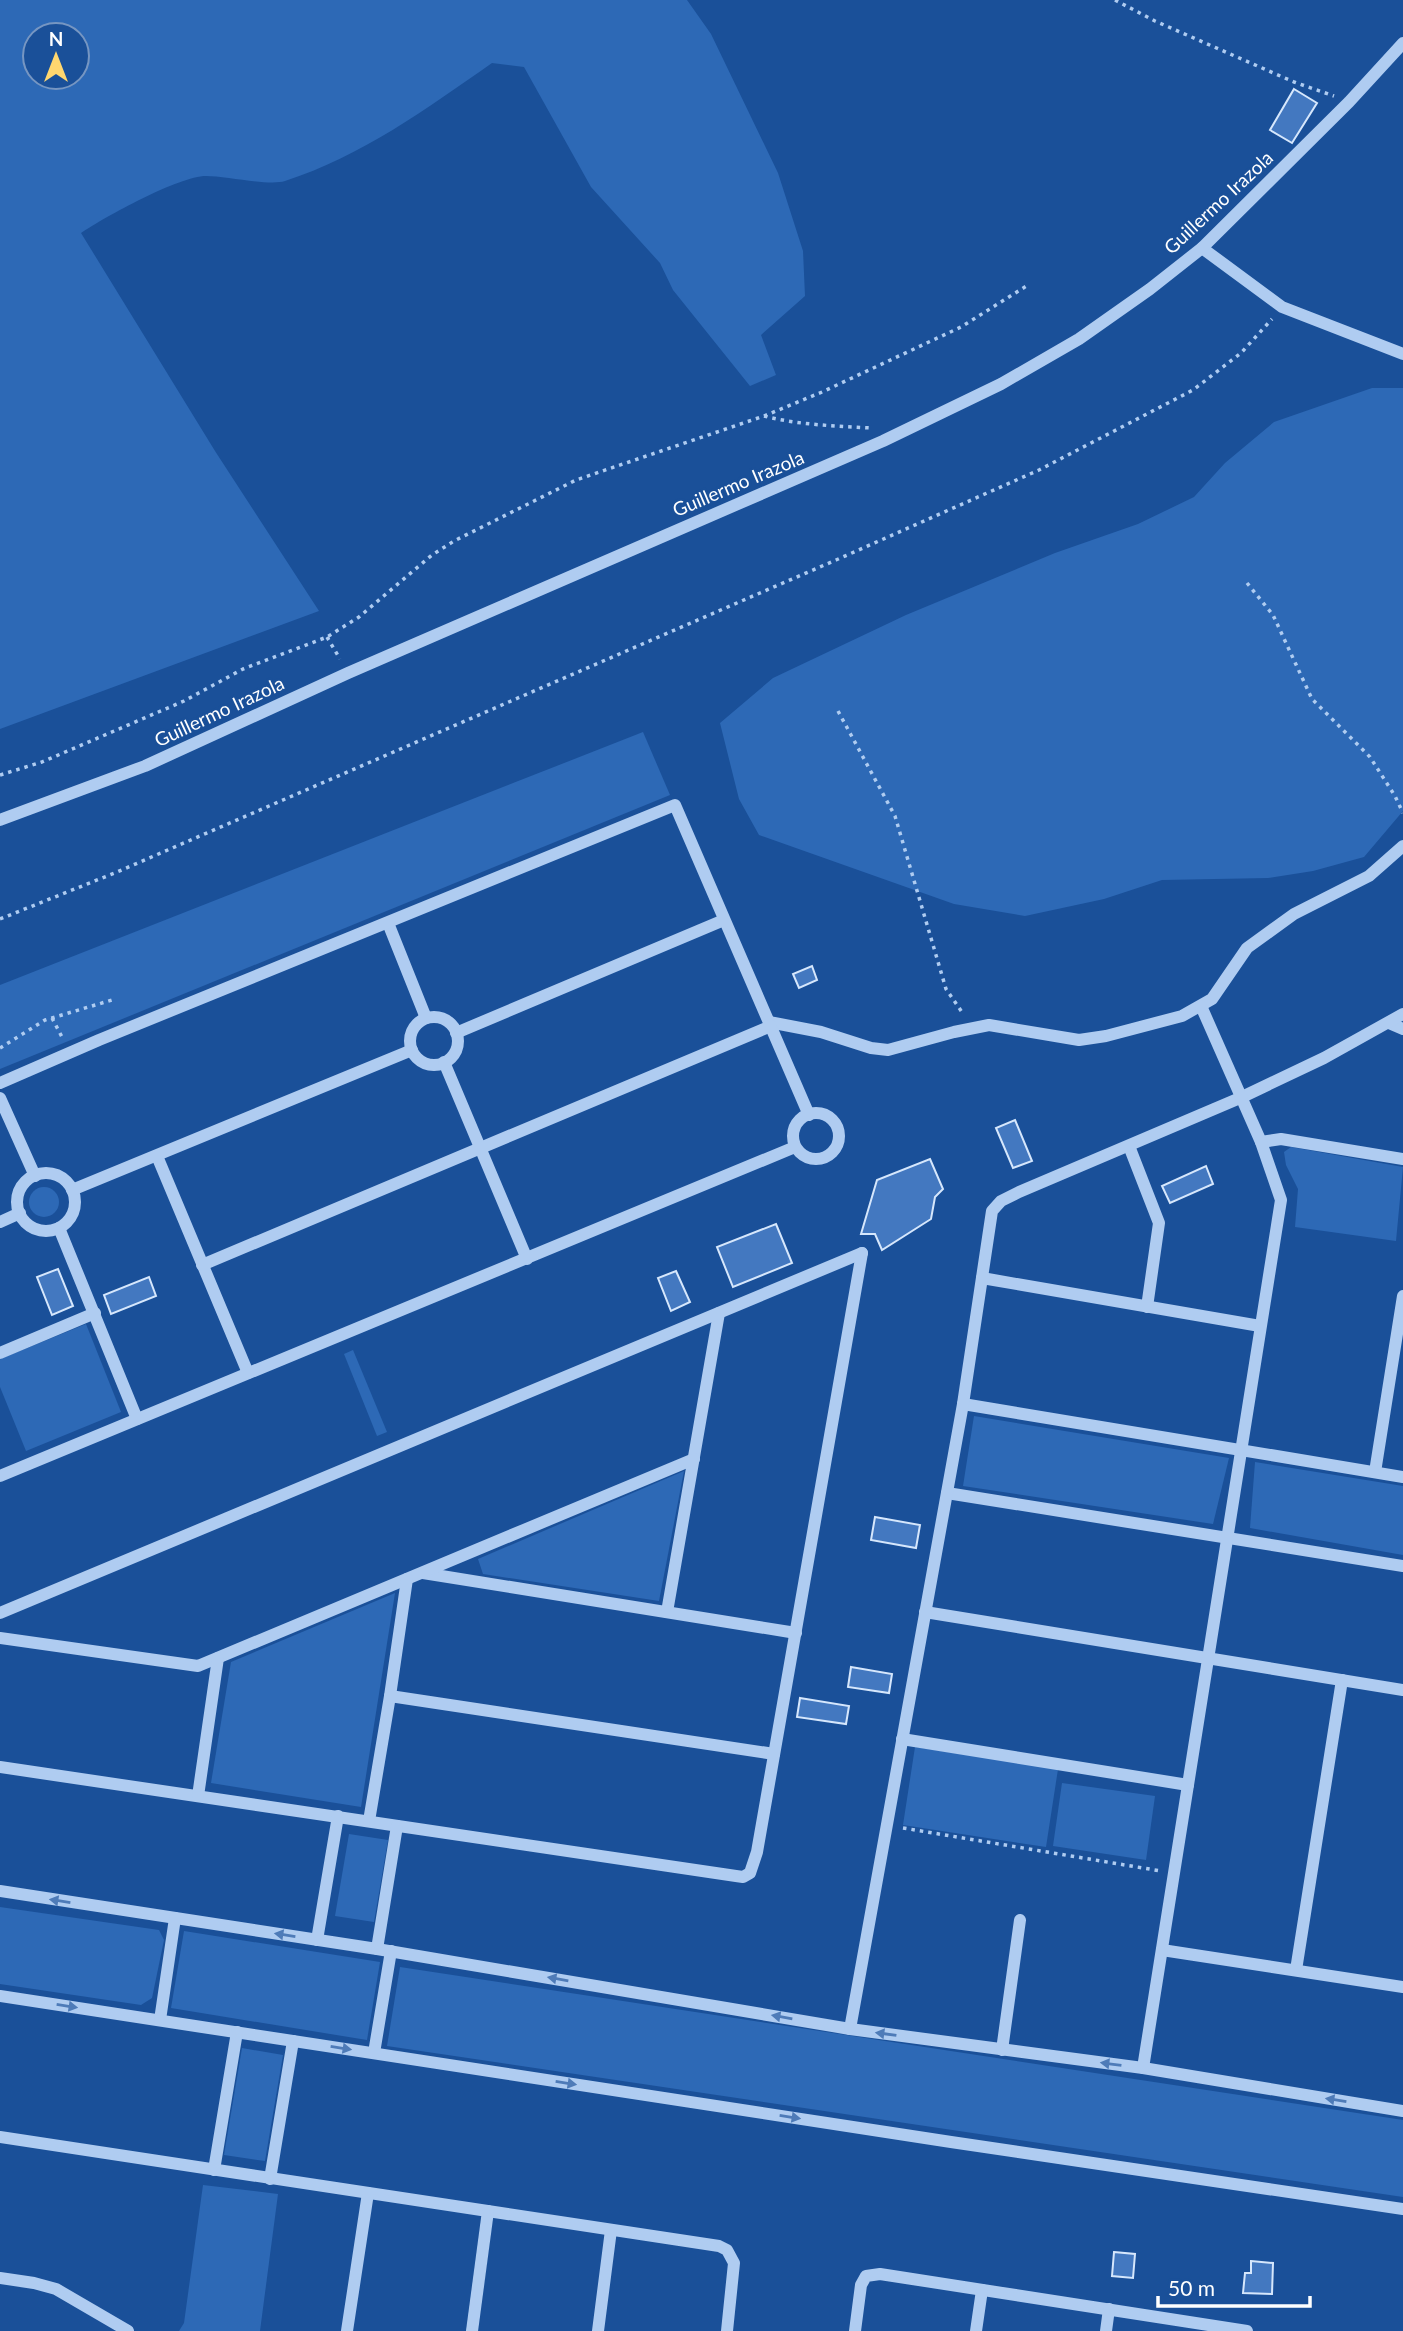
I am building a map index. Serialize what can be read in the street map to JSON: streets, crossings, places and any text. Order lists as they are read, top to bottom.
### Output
{
  "streets": {
    "street": ["Guillermo Irazola"]
  },
  "scale_bar": "50 m",
  "north": "top"
}
